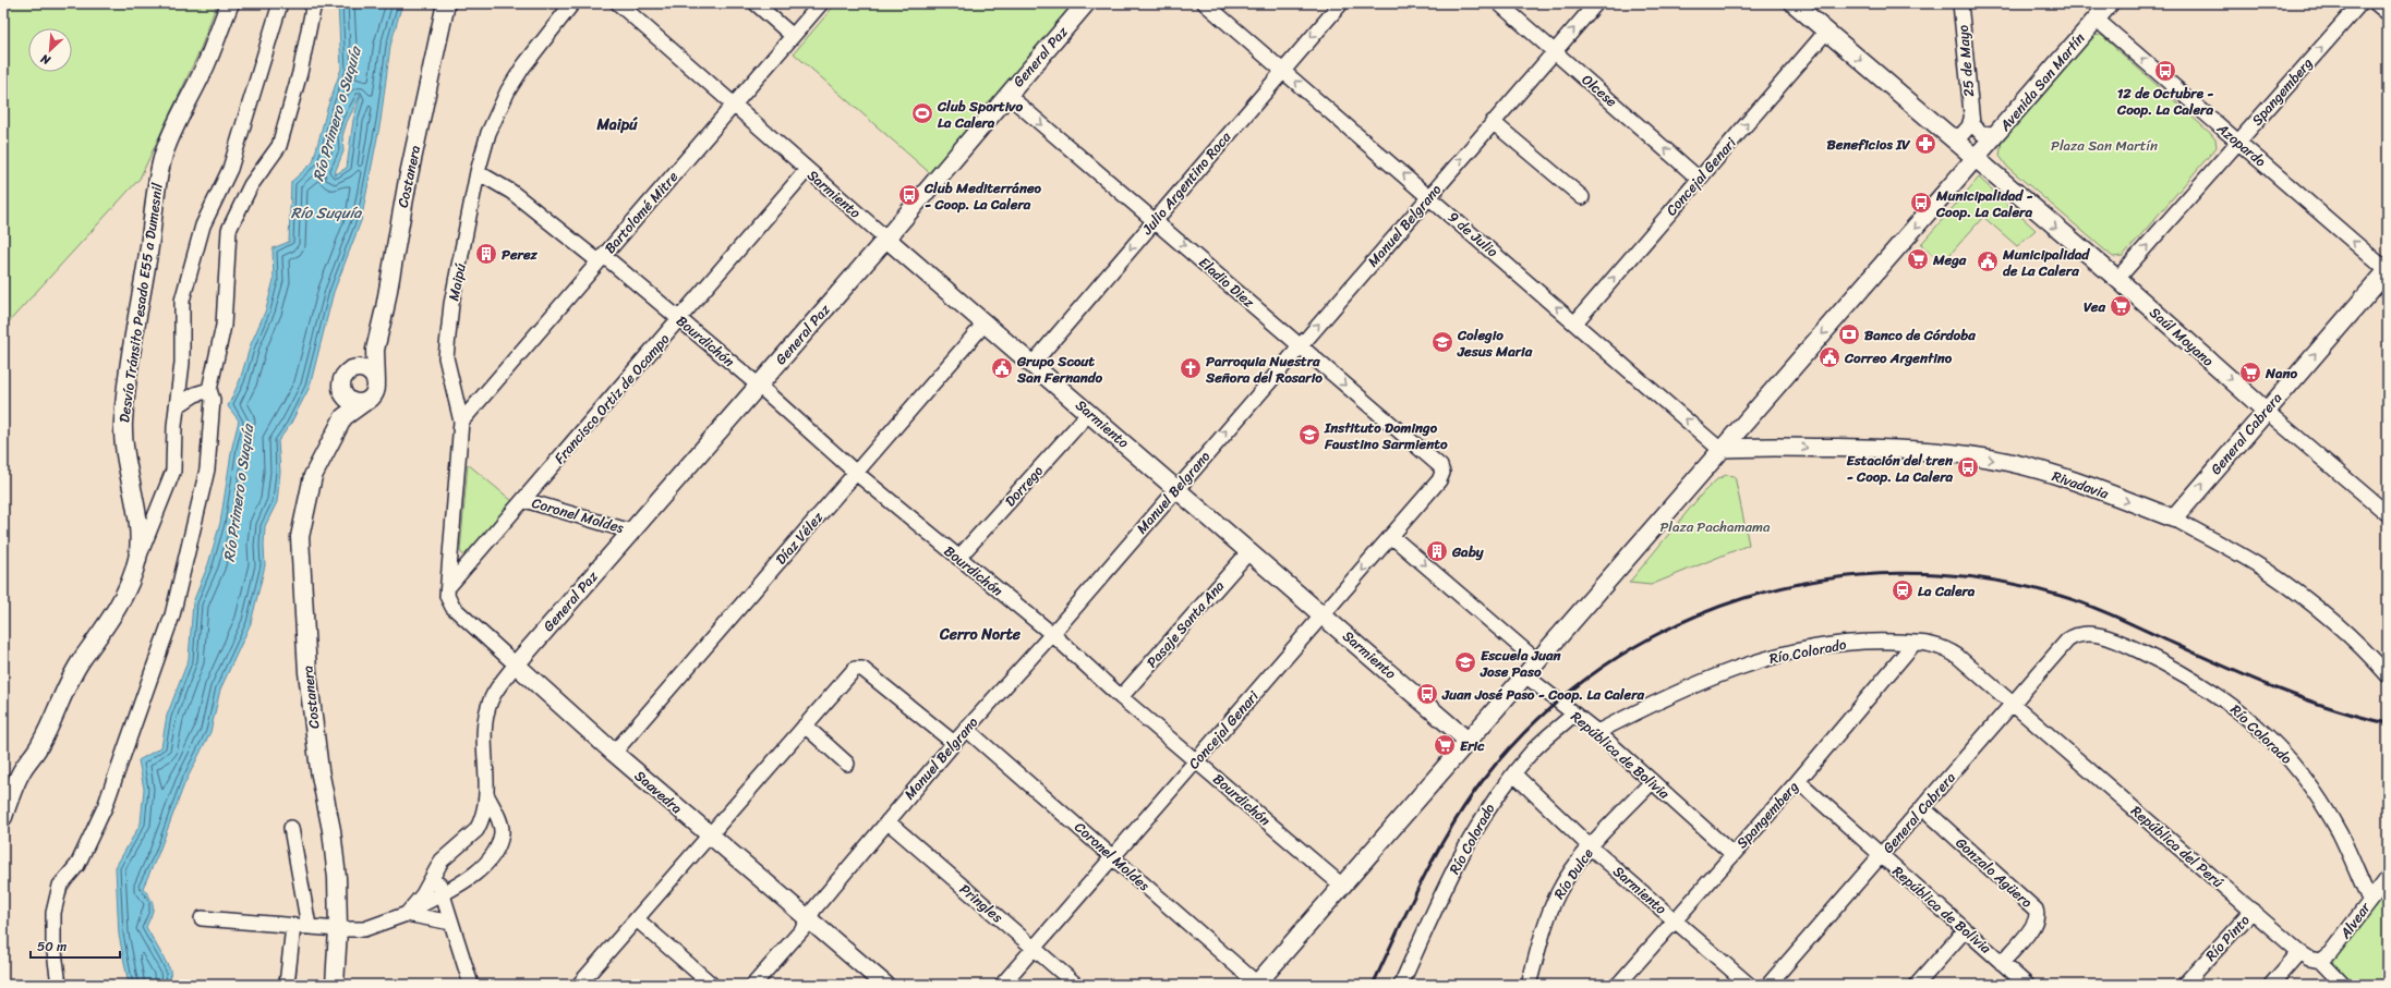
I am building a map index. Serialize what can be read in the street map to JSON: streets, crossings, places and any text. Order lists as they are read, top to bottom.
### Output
{
  "streets": {
    "street": [
      "General Paz",
      "25 de Mayo",
      "Avenida San Martín",
      "Olcese",
      "Spangemberg",
      "Azopardo",
      "Costanera",
      "Concejal Genari",
      "Julio Argentino Roca",
      "Sarmiento",
      "Bartolomé Mitre",
      "Manuel Belgrano",
      "9 de Julio",
      "Maipú",
      "Eladio Diez",
      "Desvío Tránsito Pesado E55 a Dumesnil",
      "Saúl Moyano",
      "Bourdichón",
      "Francisco Ortiz de Ocampo",
      "General Cabrera",
      "Rivadavia",
      "Dorrego",
      "Coronel Moldes",
      "Díaz Vélez",
      "Pasaje Santa Ana",
      "Río Colorado",
      "República de Bolivia",
      "Saavedra",
      "República del Perú",
      "Gonzalo Agüero",
      "Río Dulce",
      "Pringles",
      "Alvear",
      "Río Pinto"
    ]
  },
  "crossings": [
    ["General Paz", "Sarmiento"],
    ["General Paz", "Eladio Diez"],
    ["General Paz", "Bourdichón"],
    ["General Paz", "Coronel Moldes"],
    ["General Paz", "Saavedra"],
    ["Avenida San Martín", "Azopardo"],
    ["Avenida San Martín", "Sarmiento"],
    ["Avenida San Martín", "9 de Julio"],
    ["Avenida San Martín", "Saúl Moyano"],
    ["Avenida San Martín", "Bourdichón"],
    ["Avenida San Martín", "Rivadavia"],
    ["Avenida San Martín", "Coronel Moldes"],
    ["Avenida San Martín", "República de Bolivia"],
    ["Olcese", "Concejal Genari"],
    ["Olcese", "Manuel Belgrano"],
    ["Spangemberg", "Azopardo"],
    ["Spangemberg", "Sarmiento"],
    ["Spangemberg", "Saúl Moyano"],
    ["Spangemberg", "Río Colorado"],
    ["Spangemberg", "República de Bolivia"],
    ["Azopardo", "General Cabrera"],
    ["Concejal Genari", "Sarmiento"],
    ["Concejal Genari", "9 de Julio"],
    ["Concejal Genari", "Eladio Diez"],
    ["Concejal Genari", "Saúl Moyano"],
    ["Concejal Genari", "Bourdichón"],
    ["Concejal Genari", "Coronel Moldes"],
    ["Concejal Genari", "Pringles"],
    ["Julio Argentino Roca", "Sarmiento"],
    ["Julio Argentino Roca", "9 de Julio"],
    ["Julio Argentino Roca", "Eladio Diez"],
    ["Sarmiento", "Bartolomé Mitre"],
    ["Sarmiento", "Manuel Belgrano"],
    ["Sarmiento", "Francisco Ortiz de Ocampo"],
    ["Sarmiento", "Dorrego"],
    ["Sarmiento", "Díaz Vélez"],
    ["Sarmiento", "Pasaje Santa Ana"],
    ["Sarmiento", "Río Colorado"],
    ["Sarmiento", "Río Dulce"],
    ["Bartolomé Mitre", "Maipú"],
    ["Bartolomé Mitre", "Bourdichón"],
    ["Manuel Belgrano", "9 de Julio"],
    ["Manuel Belgrano", "Eladio Diez"],
    ["Manuel Belgrano", "Bourdichón"],
    ["Manuel Belgrano", "Coronel Moldes"],
    ["Manuel Belgrano", "Saavedra"],
    ["Manuel Belgrano", "Pringles"],
    ["9 de Julio", "Rivadavia"],
    ["Maipú", "Bourdichón"],
    ["Maipú", "Francisco Ortiz de Ocampo"],
    ["Maipú", "Saavedra"],
    ["Saúl Moyano", "General Cabrera"],
    ["Bourdichón", "Francisco Ortiz de Ocampo"],
    ["Bourdichón", "Dorrego"],
    ["Bourdichón", "Díaz Vélez"],
    ["Bourdichón", "Pasaje Santa Ana"],
    ["Francisco Ortiz de Ocampo", "Coronel Moldes"],
    ["Francisco Ortiz de Ocampo", "Saavedra"],
    ["General Cabrera", "Rivadavia"],
    ["General Cabrera", "Río Colorado"],
    ["General Cabrera", "República de Bolivia"],
    ["General Cabrera", "República del Perú"],
    ["General Cabrera", "Gonzalo Agüero"],
    ["Díaz Vélez", "Saavedra"],
    ["Río Colorado", "República de Bolivia"],
    ["Río Colorado", "República del Perú"],
    ["Río Colorado", "Alvear"],
    ["República de Bolivia", "Gonzalo Agüero"],
    ["República de Bolivia", "Río Dulce"],
    ["República del Perú", "Alvear"],
    ["República del Perú", "Río Pinto"]
  ],
  "one_way": [
    "Spangemberg",
    "Azopardo",
    "Julio Argentino Roca",
    "Manuel Belgrano",
    "9 de Julio",
    "Eladio Diez",
    "Saúl Moyano",
    "General Cabrera",
    "Rivadavia"
  ],
  "districts": ["Maipú", "Cerro Norte"],
  "water": ["Río Primero o Suquía", "Río Suquía"],
  "parks": ["Plaza San Martín", "Plaza Pachamama"],
  "places": {
    "bus stop": [
      "12 de Octubre - Coop. La Calera",
      "Club Mediterráneo - Coop. La Calera",
      "Municipalidad - Coop. La Calera",
      "Estación del tren - Coop. La Calera",
      "Juan José Paso - Coop. La Calera"
    ],
    "sports": ["Club Sportivo La Calera"],
    "pharmacy": ["Beneficios IV"],
    "building": ["Perez", "Gaby"],
    "supermarket": [
      "Mega",
      "Vea",
      "Nano",
      "Eric"
    ],
    "public building": ["Municipalidad de La Calera", "Correo Argentino", "Grupo Scout San Fernando"],
    "bank": ["Banco de Córdoba"],
    "school or university": ["Colegio Jesus Maria", "Instituto Domingo Faustino Sarmiento", "Escuela Juan Jose Paso"],
    "church": ["Parroquia Nuestra Señora del Rosario"],
    "station": ["La Calera"]
  },
  "scale_bar": "50 m",
  "north": "bottom left"
}
